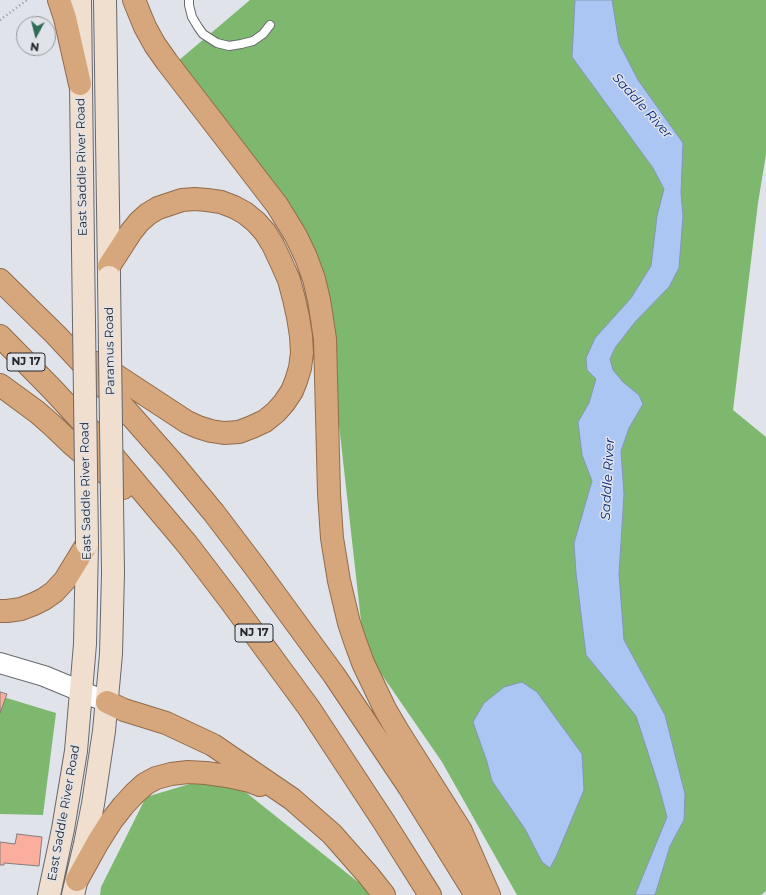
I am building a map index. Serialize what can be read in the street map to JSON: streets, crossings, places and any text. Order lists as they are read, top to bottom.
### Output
{
  "streets": {
    "highway": ["NJ 17"],
    "main road": ["East Saddle River Road", "Paramus Road"]
  },
  "crossings": [
    ["East Saddle River Road", "Paramus Road"]
  ],
  "water": ["Saddle River"],
  "north": "bottom"
}
